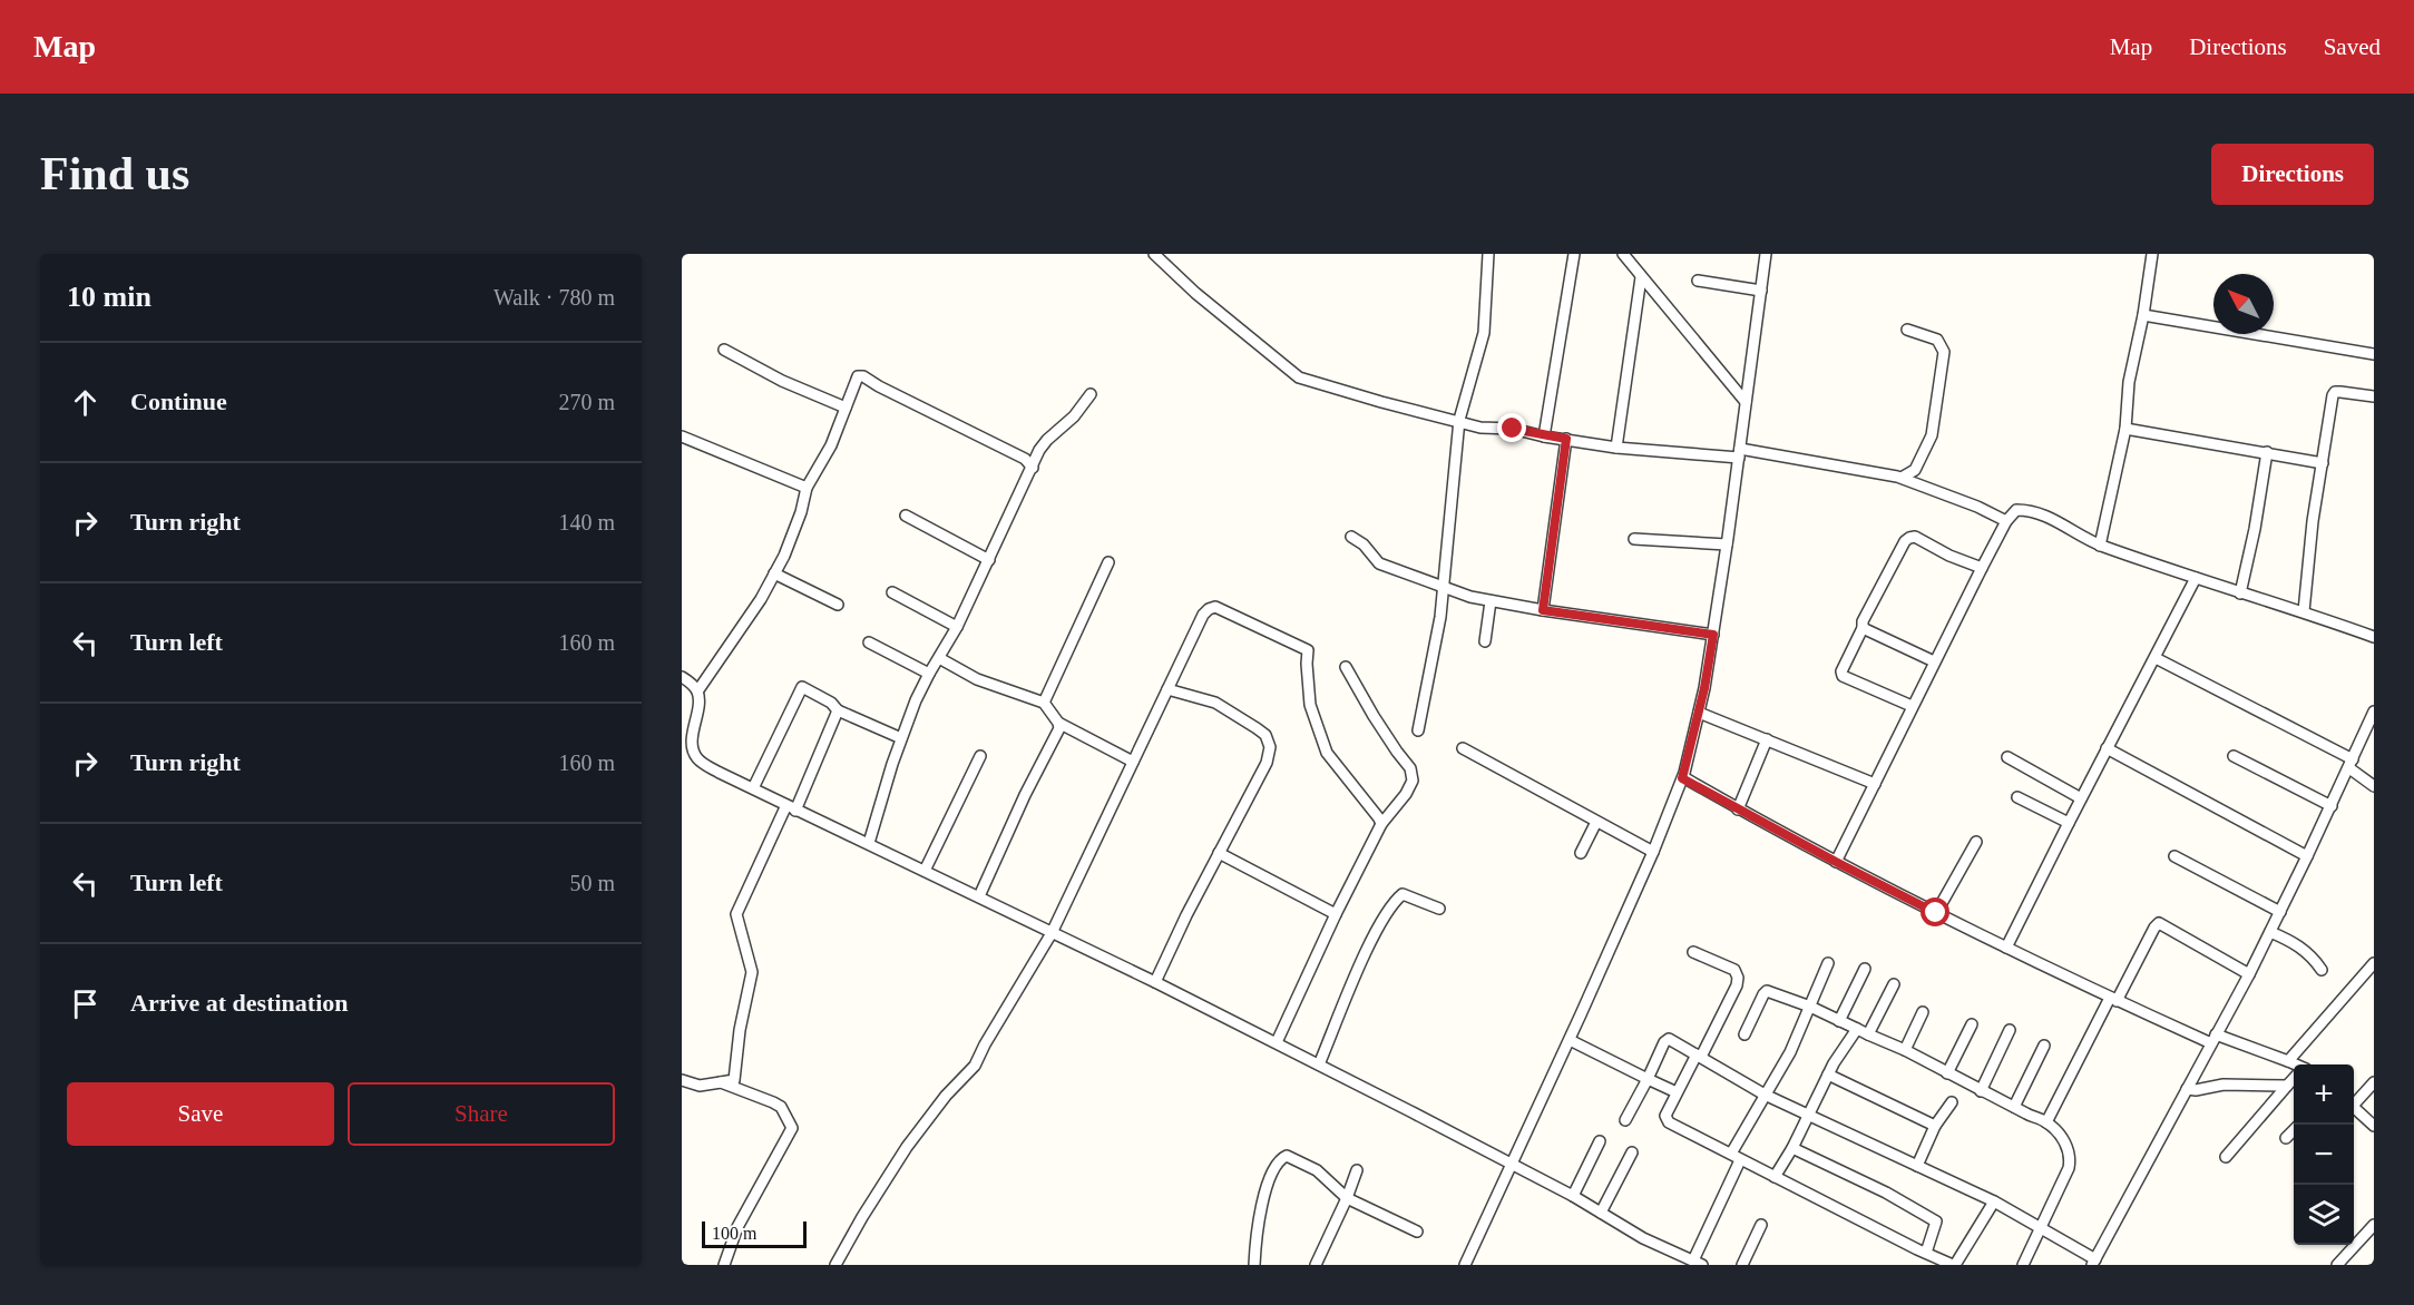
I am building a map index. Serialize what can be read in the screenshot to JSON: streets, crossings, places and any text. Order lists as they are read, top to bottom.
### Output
{
  "scale_bar": "100 m",
  "north": "top left",
  "page": {
    "header": "Map",
    "nav": ["Map", "Directions", "Saved"],
    "buttons": [
      "Directions",
      ["Save", "Share"]
    ],
    "title": "Find us",
    "heading": ["10 min", "Walk · 780 m"],
    "list": [
      ["Continue", "270 m"],
      ["Turn right", "140 m"],
      ["Turn left", "160 m"],
      ["Turn right", "160 m"],
      ["Turn left", "50 m"],
      "Arrive at destination"
    ],
    "map_buttons": ["+", "−"],
    "scale": "100 m"
  }
}
